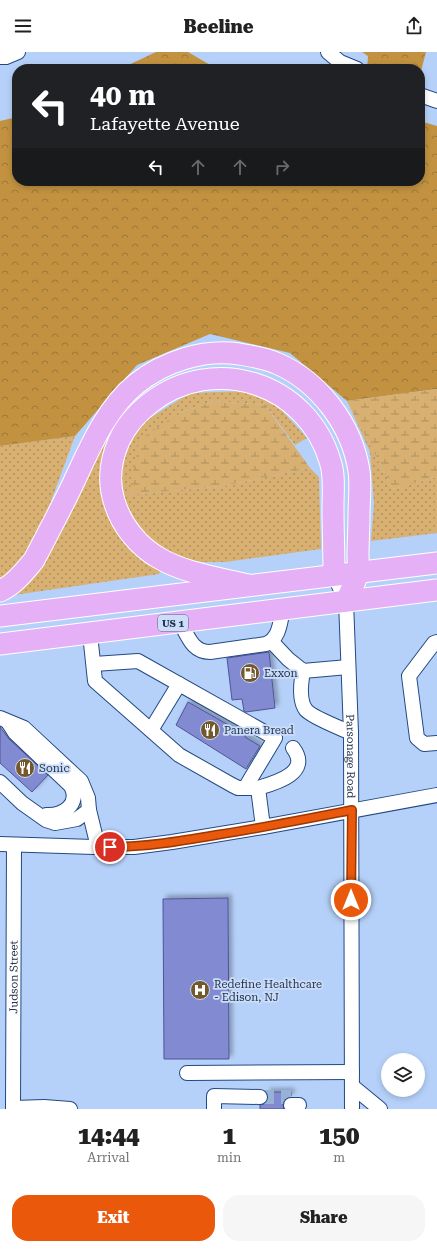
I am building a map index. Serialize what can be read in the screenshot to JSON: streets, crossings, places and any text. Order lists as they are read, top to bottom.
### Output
{
  "streets": {
    "highway": ["US 1"],
    "street": ["Parsonage Road", "Judson Street"]
  },
  "crossings": [
    ["US 1", "Parsonage Road"]
  ],
  "places": {
    "fuel station": ["Exxon"],
    "restaurant": ["Panera Bread", "Sonic"],
    "hospital": ["Redefine Healthcare - Edison, NJ"]
  },
  "page": {
    "header": "Beeline",
    "turn": ["40 m", "Lafayette Avenue"],
    "eta": [
      "14:44",
      "Arrival",
      "1",
      "min",
      "150",
      "m"
    ],
    "buttons": ["Exit", "Share"]
  }
}
